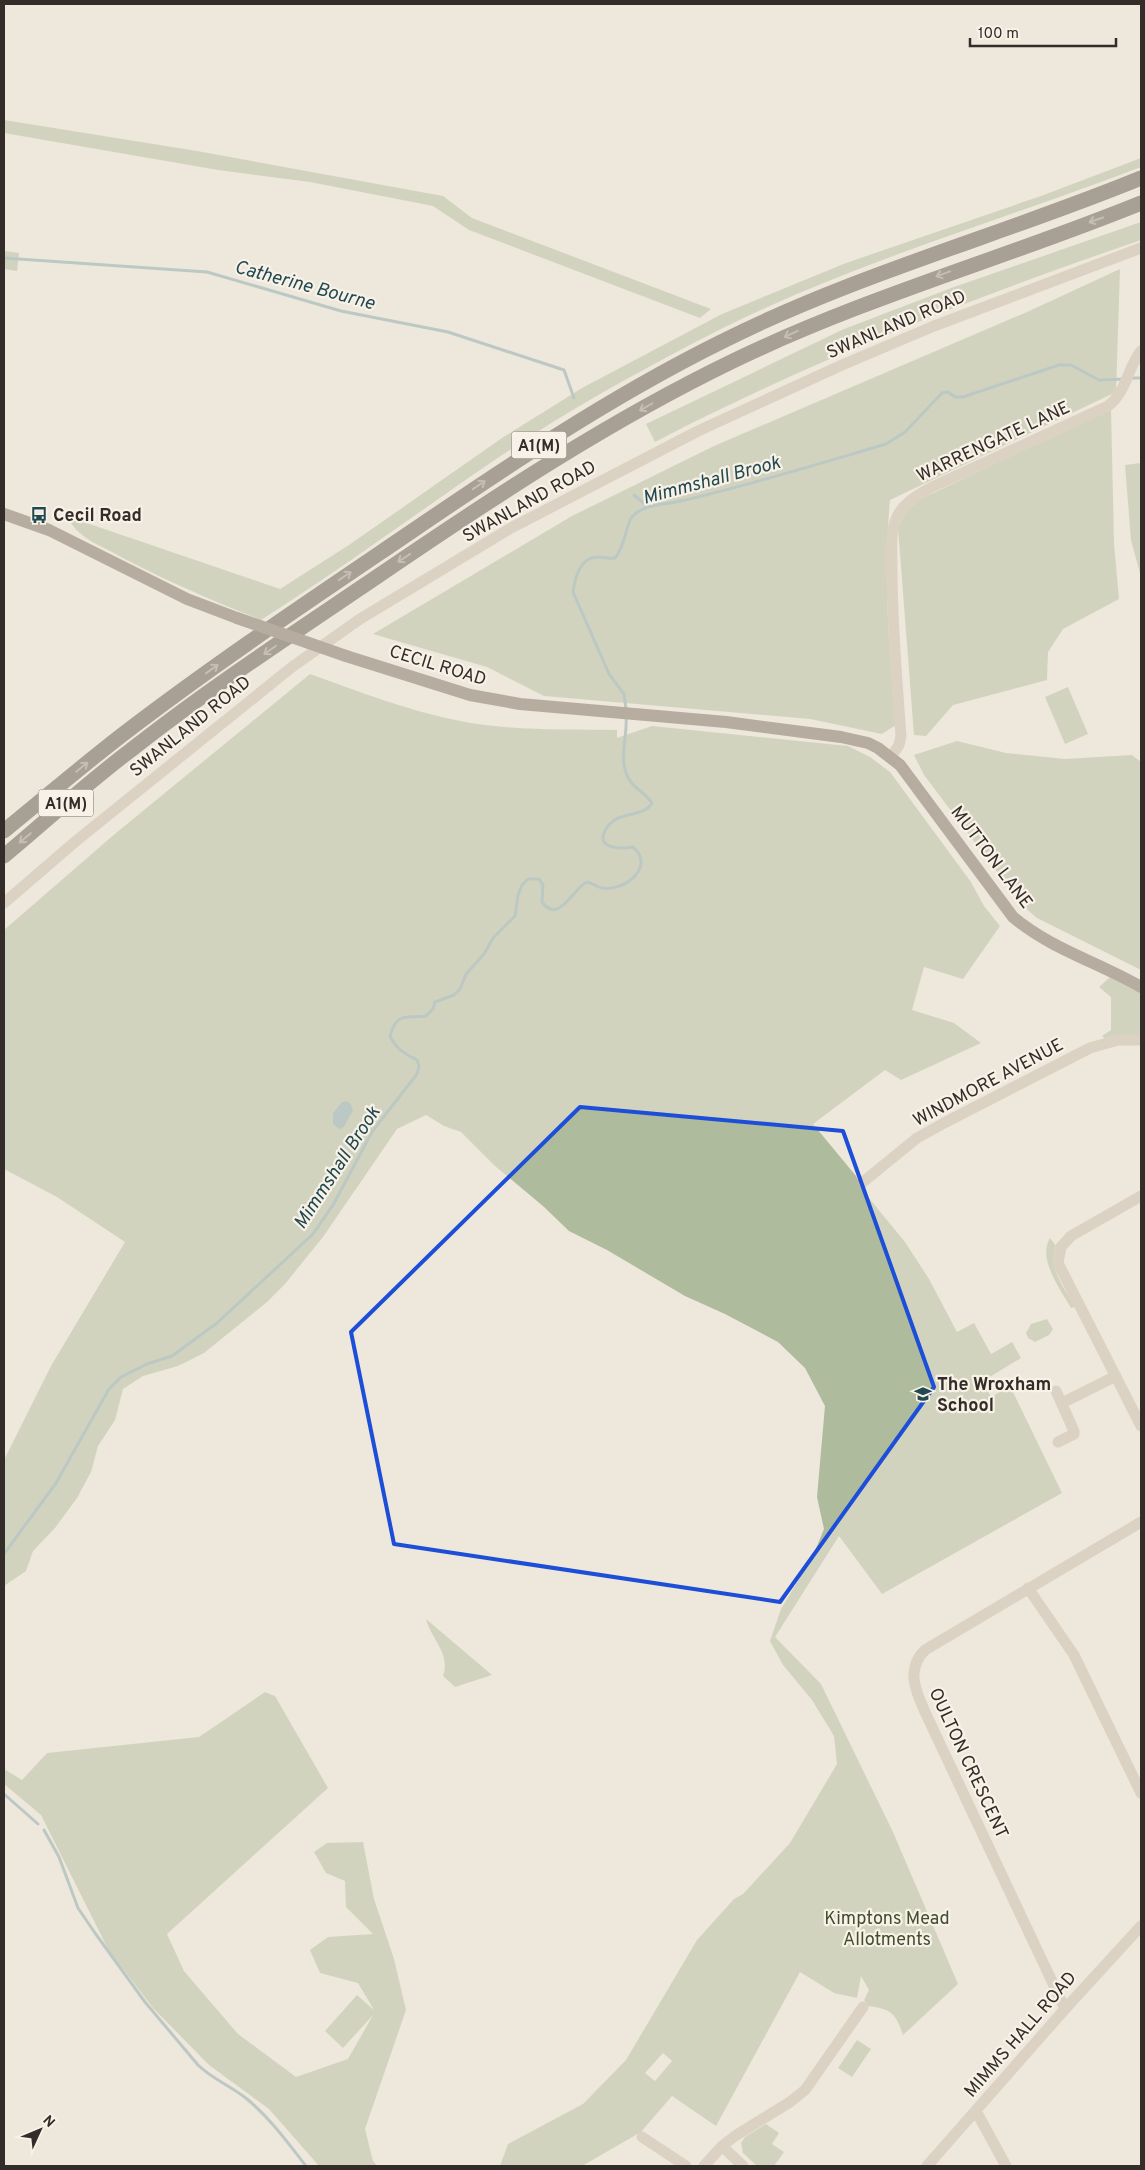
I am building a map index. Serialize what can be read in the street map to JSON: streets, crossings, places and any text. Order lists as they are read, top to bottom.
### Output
{
  "streets": {
    "highway": ["A1(M)"],
    "main road": ["CECIL ROAD", "MUTTON LANE"],
    "street": [
      "SWANLAND ROAD",
      "WARRENGATE LANE",
      "WINDMORE AVENUE",
      "OULTON CRESCENT",
      "MIMMS HALL ROAD"
    ]
  },
  "crossings": [
    ["WARRENGATE LANE", "CECIL ROAD"],
    ["WARRENGATE LANE", "MUTTON LANE"],
    ["CECIL ROAD", "MUTTON LANE"],
    ["OULTON CRESCENT", "MIMMS HALL ROAD"]
  ],
  "water": ["Catherine Bourne", "Mimmshall Brook"],
  "parks": ["Kimptons Mead Allotments"],
  "places": {
    "bus stop": ["Cecil Road"],
    "school or university": ["The Wroxham School"]
  },
  "scale_bar": "100 m",
  "north": "top right"
}
